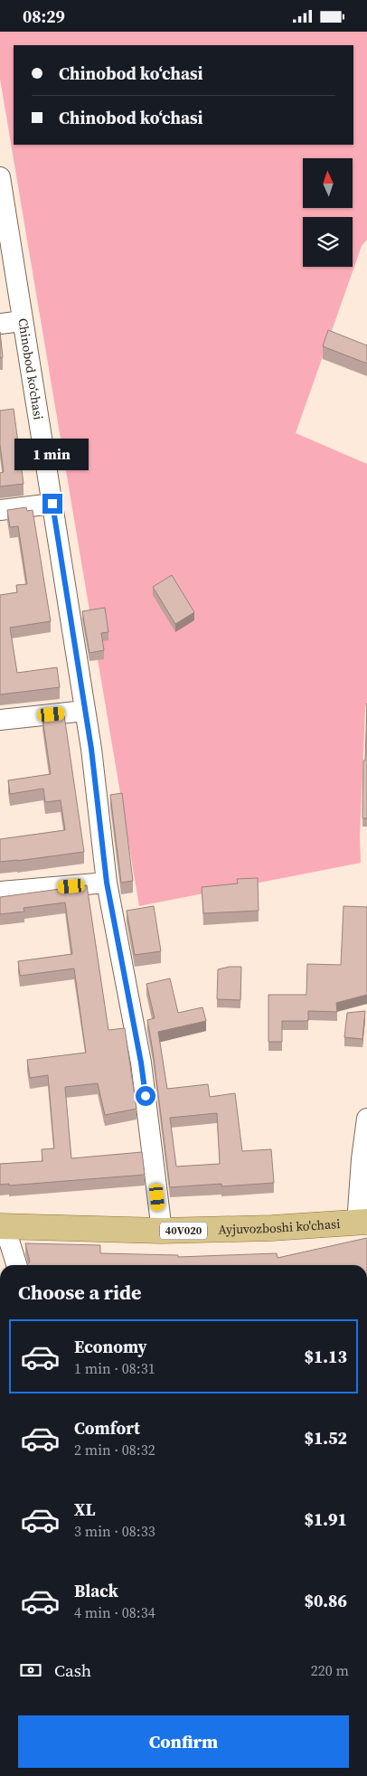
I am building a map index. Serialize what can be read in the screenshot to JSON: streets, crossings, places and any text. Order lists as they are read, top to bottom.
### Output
{
  "streets": {
    "main road": ["Ayjuvozboshi ko'chasi", "40V020"],
    "street": ["Chinobod koʻchasi"]
  },
  "crossings": [
    ["Chinobod koʻchasi", "Ayjuvozboshi ko'chasi"]
  ],
  "north": "top",
  "page": {
    "status": "08:29",
    "banner": ["Chinobod koʻchasi", "Chinobod koʻchasi"],
    "bubble": "1 min",
    "heading": "Choose a ride",
    "list": [
      {
        "name": "Economy",
        "note": "1 min · 08:31",
        "value": "$1.13"
      },
      {
        "name": "Comfort",
        "note": "2 min · 08:32",
        "value": "$1.52"
      },
      {
        "name": "XL",
        "note": "3 min · 08:33",
        "value": "$1.91"
      },
      {
        "name": "Black",
        "note": "4 min · 08:34",
        "value": "$0.86"
      }
    ],
    "pay": ["Cash", "220 m"],
    "buttons": "Confirm"
  }
}
